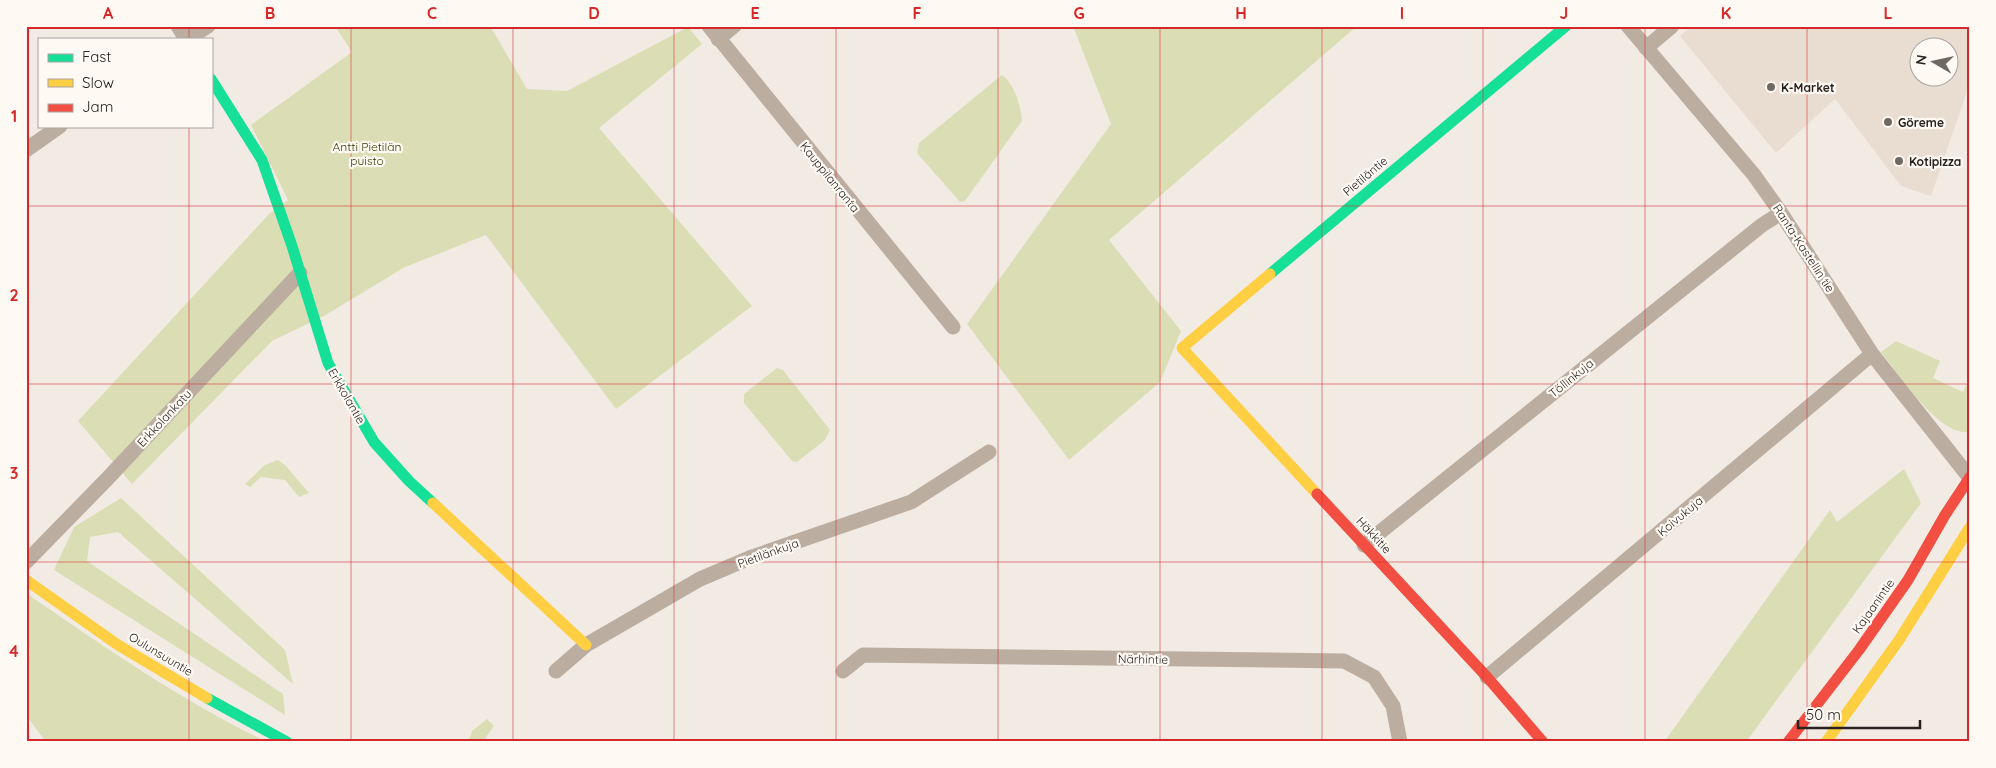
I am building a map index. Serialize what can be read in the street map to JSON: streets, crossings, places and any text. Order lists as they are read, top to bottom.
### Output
{
  "streets": {
    "street": [
      "Pietiläntie",
      "Kauppilanranta",
      "Ranta-Kastellin tie",
      "Töllinkuja",
      "Erkkolantie",
      "Erkkolankatu",
      "Koivukuja",
      "Häkkitie",
      "Pietilänkuja",
      "Kajaanintie",
      "Oulunsuuntie",
      "Närhintie"
    ]
  },
  "crossings": [
    ["Pietiläntie", "Häkkitie"],
    ["Ranta-Kastellin tie", "Töllinkuja"],
    ["Ranta-Kastellin tie", "Koivukuja"],
    ["Ranta-Kastellin tie", "Kajaanintie"],
    ["Töllinkuja", "Häkkitie"],
    ["Erkkolantie", "Erkkolankatu"],
    ["Erkkolantie", "Pietilänkuja"],
    ["Koivukuja", "Häkkitie"]
  ],
  "parks": ["Antti Pietilän puisto"],
  "places": ["K-Market", "Göreme", "Kotipizza"],
  "legend": ["Fast", "Slow", "Jam"],
  "scale_bar": "50 m",
  "north": "left",
  "grid": {
    "columns": [
      "A",
      "B",
      "C",
      "D",
      "E",
      "F",
      "G",
      "H",
      "I",
      "J",
      "K",
      "L"
    ],
    "rows": [
      "1",
      "2",
      "3",
      "4"
    ]
  }
}
